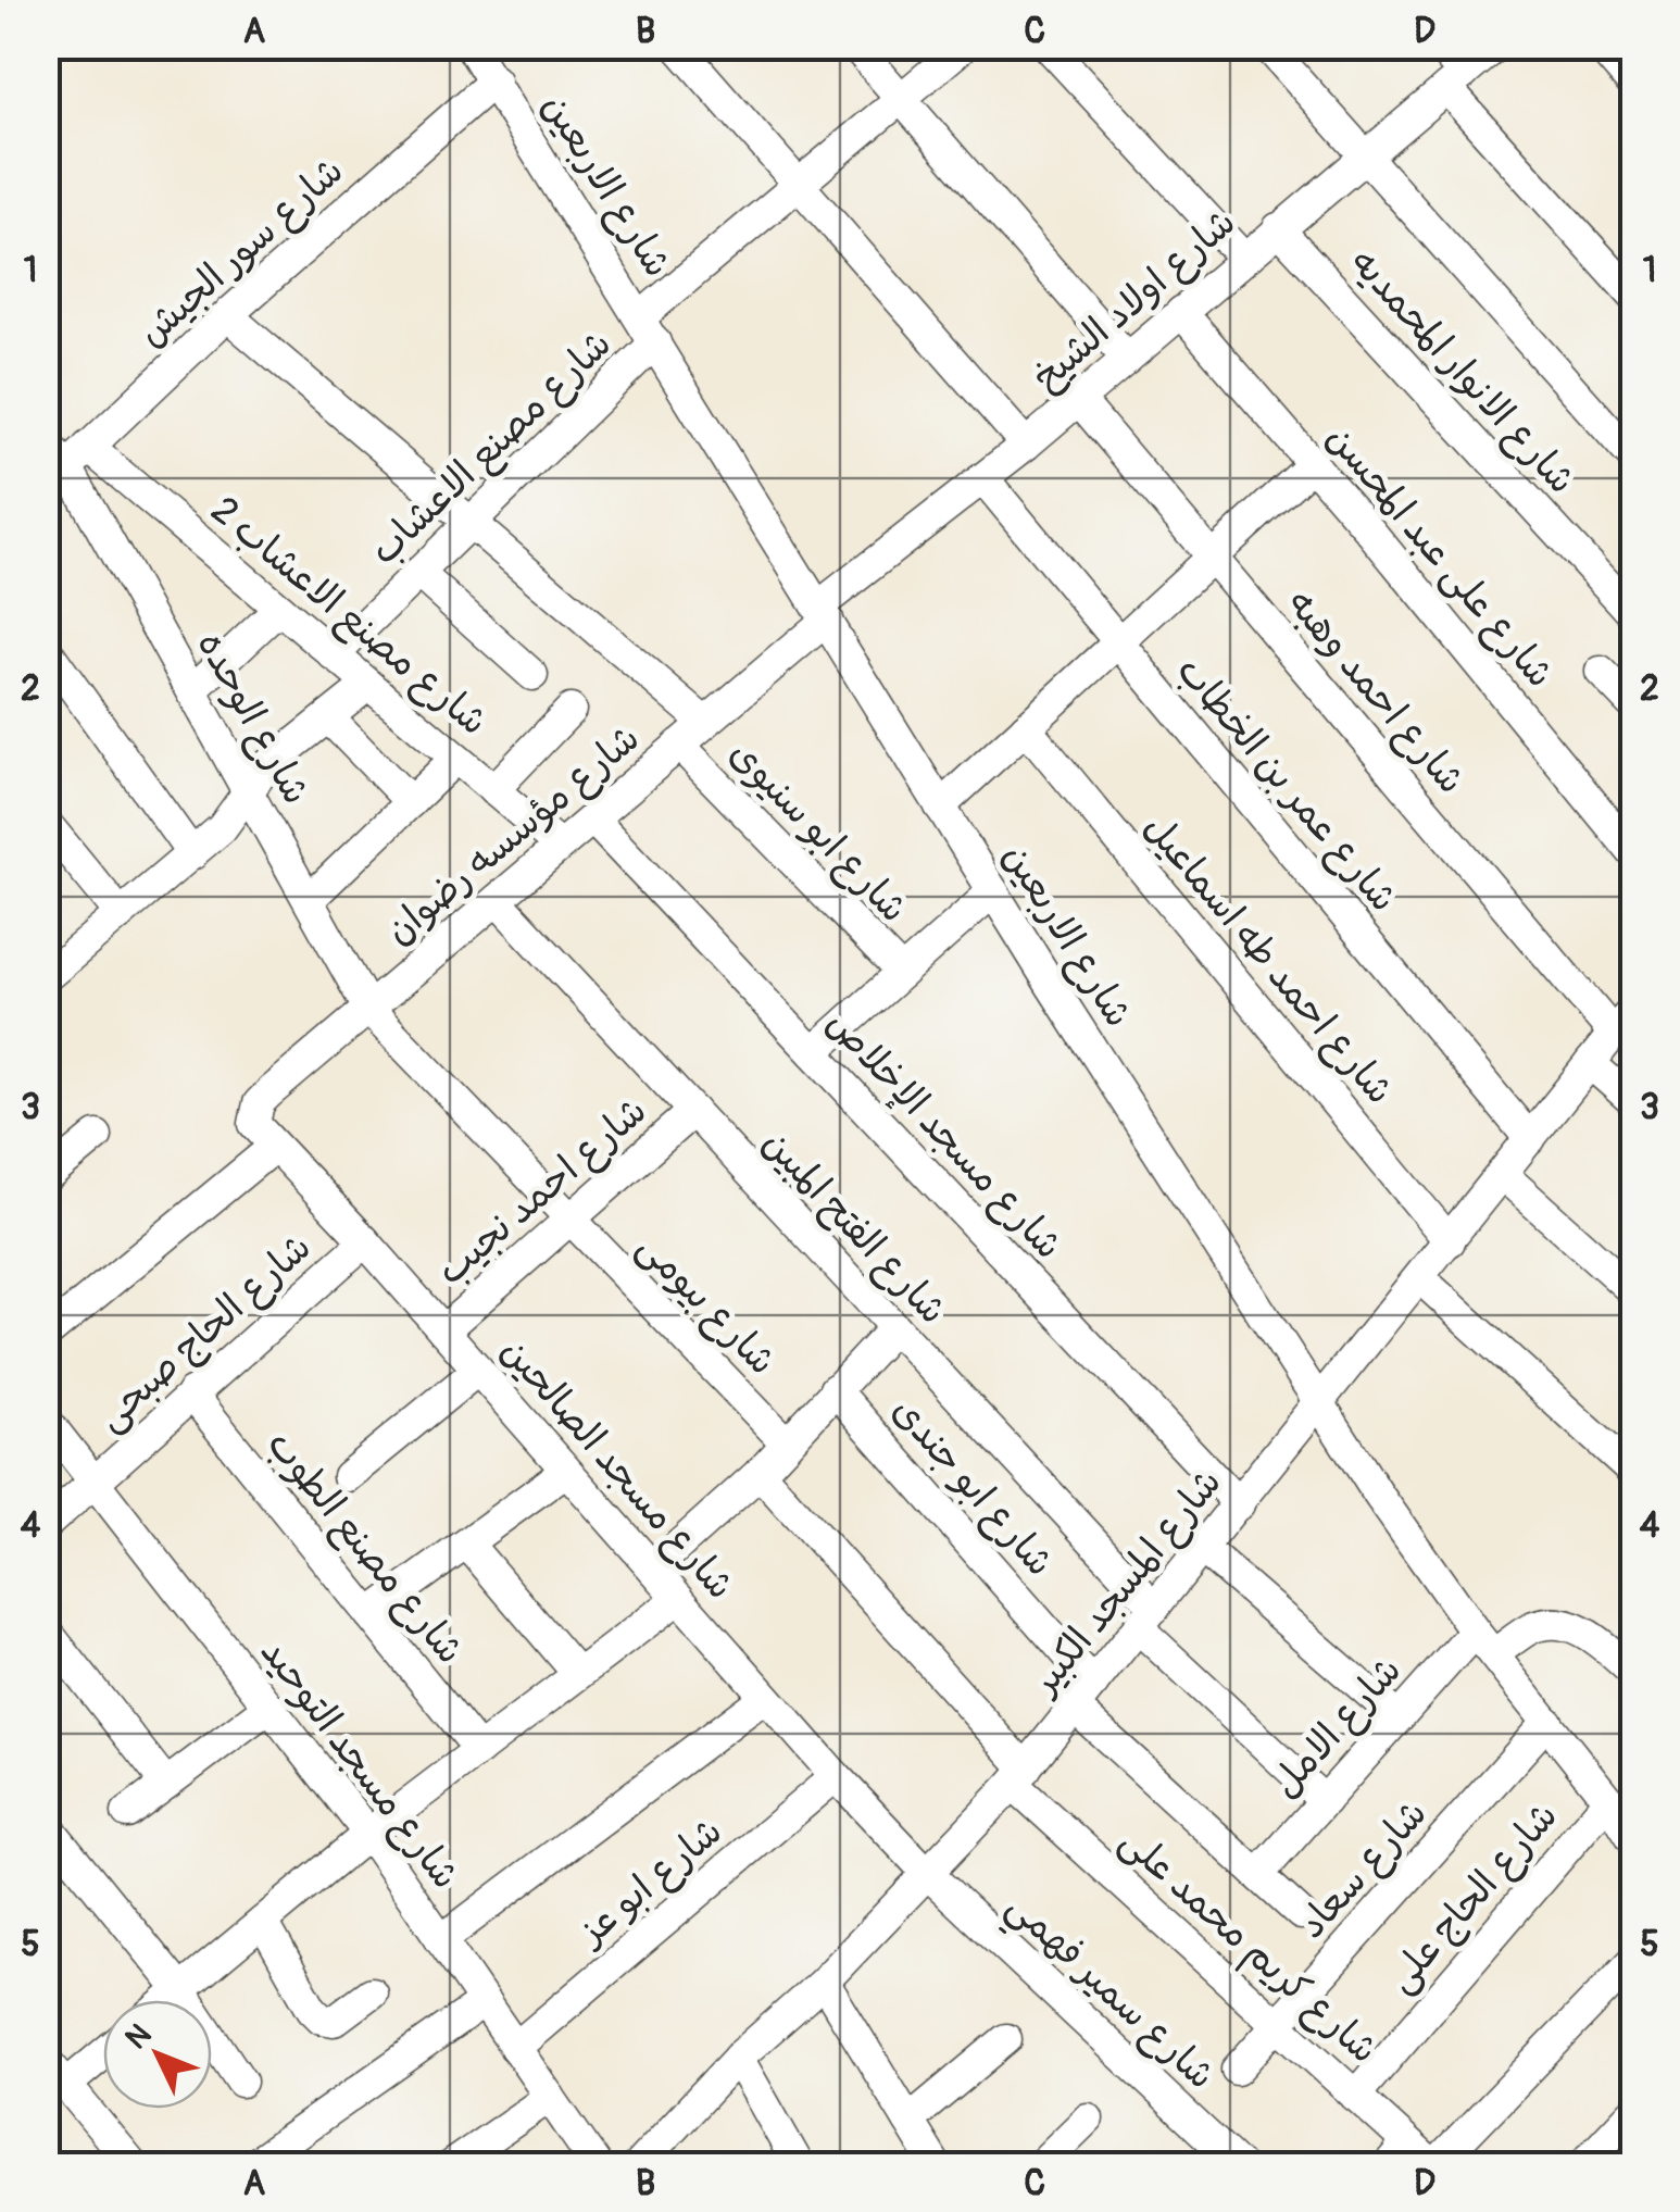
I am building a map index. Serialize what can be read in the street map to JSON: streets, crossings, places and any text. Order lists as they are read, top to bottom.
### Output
{
  "streets": {
    "street": [
      "شارع الاربعين",
      "شارع سور الجيش",
      "شارع اولاد الشيخ",
      "شارع الانوار المحمديه",
      "شارع مصنع الاعشاب",
      "شارع على عبد المحسن",
      "شارع مصنع الاعشاب 2",
      "شارع احمد وهبه",
      "شارع الوحده",
      "شارع عمر بن الخطاب",
      "شارع ابو سنيوى",
      "شارع مؤسسه رضوان",
      "شارع احمد طه اسماعيل",
      "شارع مسجد الإخلاص",
      "شارع احمد نجيب",
      "شارع الفتح المبين",
      "شارع بيومى",
      "شارع الحاج صبحى",
      "شارع مسجد الصالحين",
      "شارع ابو جندى",
      "شارع مصنع الطوب",
      "شارع المسجد الكبير",
      "شارع الامل",
      "شارع مسجد التوحيد",
      "شارع سعاد",
      "شارع ابو عز",
      "شارع الحاج على",
      "شارع كريم محمد على",
      "شارع سمير فهمي"
    ]
  },
  "crossings": [
    ["شارع الاربعين", "شارع سور الجيش"],
    ["شارع الاربعين", "شارع اولاد الشيخ"],
    ["شارع الاربعين", "شارع مصنع الاعشاب"],
    ["شارع الاربعين", "شارع مؤسسه رضوان"],
    ["شارع الاربعين", "شارع المسجد الكبير"],
    ["شارع الاربعين", "شارع الامل"],
    ["شارع الاربعين", "شارع سعاد"],
    ["شارع الاربعين", "شارع الحاج على"],
    ["شارع سور الجيش", "شارع مصنع الاعشاب 2"],
    ["شارع سور الجيش", "شارع الوحده"],
    ["شارع سور الجيش", "شارع ابو سنيوى"],
    ["شارع اولاد الشيخ", "شارع الانوار المحمديه"],
    ["شارع اولاد الشيخ", "شارع على عبد المحسن"],
    ["شارع اولاد الشيخ", "شارع احمد وهبه"],
    ["شارع اولاد الشيخ", "شارع عمر بن الخطاب"],
    ["شارع اولاد الشيخ", "شارع مؤسسه رضوان"],
    ["شارع مصنع الاعشاب", "شارع مصنع الاعشاب 2"],
    ["شارع مصنع الاعشاب", "شارع ابو سنيوى"],
    ["شارع مصنع الاعشاب 2", "شارع الوحده"],
    ["شارع مصنع الاعشاب 2", "شارع مؤسسه رضوان"],
    ["شارع احمد وهبه", "شارع المسجد الكبير"],
    ["شارع الوحده", "شارع مؤسسه رضوان"],
    ["شارع الوحده", "شارع بيومى"],
    ["شارع عمر بن الخطاب", "شارع المسجد الكبير"],
    ["شارع ابو سنيوى", "شارع مؤسسه رضوان"],
    ["شارع مؤسسه رضوان", "شارع مسجد الإخلاص"],
    ["شارع مؤسسه رضوان", "شارع الفتح المبين"],
    ["شارع مؤسسه رضوان", "شارع بيومى"],
    ["شارع مؤسسه رضوان", "شارع مسجد الصالحين"],
    ["شارع احمد طه اسماعيل", "شارع المسجد الكبير"],
    ["شارع مسجد الإخلاص", "شارع المسجد الكبير"],
    ["شارع احمد نجيب", "شارع الفتح المبين"],
    ["شارع احمد نجيب", "شارع بيومى"],
    ["شارع احمد نجيب", "شارع مسجد الصالحين"],
    ["شارع الفتح المبين", "شارع المسجد الكبير"],
    ["شارع الفتح المبين", "شارع الامل"],
    ["شارع الحاج صبحى", "شارع مسجد الصالحين"],
    ["شارع الحاج صبحى", "شارع مصنع الطوب"],
    ["شارع الحاج صبحى", "شارع مسجد التوحيد"],
    ["شارع مسجد الصالحين", "شارع المسجد الكبير"],
    ["شارع مسجد الصالحين", "شارع ابو عز"],
    ["شارع مسجد الصالحين", "شارع سمير فهمي"],
    ["شارع ابو جندى", "شارع المسجد الكبير"],
    ["شارع ابو جندى", "شارع الامل"],
    ["شارع المسجد الكبير", "شارع كريم محمد على"],
    ["شارع المسجد الكبير", "شارع سمير فهمي"],
    ["شارع مسجد التوحيد", "شارع ابو عز"],
    ["شارع سعاد", "شارع كريم محمد على"],
    ["شارع الحاج على", "شارع كريم محمد على"]
  ],
  "north": "top left",
  "grid": {
    "columns": [
      "A",
      "B",
      "C",
      "D"
    ],
    "rows": [
      "1",
      "2",
      "3",
      "4",
      "5"
    ]
  }
}
